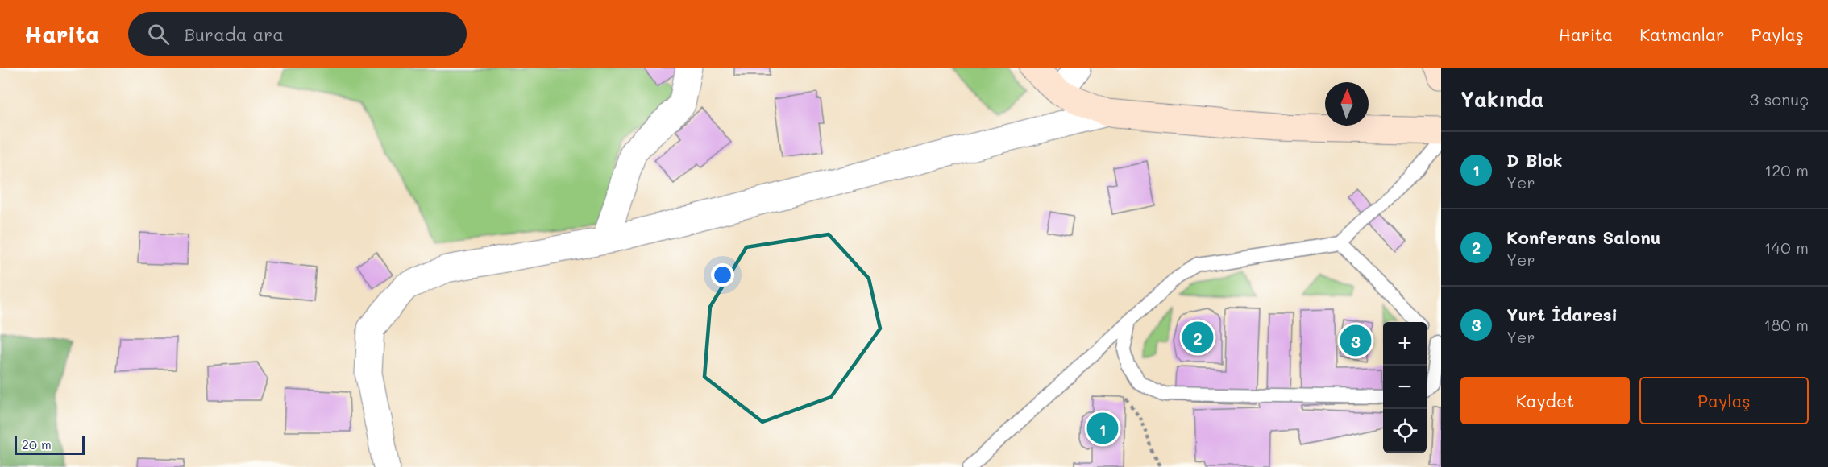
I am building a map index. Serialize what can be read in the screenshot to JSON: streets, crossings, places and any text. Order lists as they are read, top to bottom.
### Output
{
  "scale_bar": "20 m",
  "north": "top",
  "page": {
    "header": "Harita",
    "search": "Burada ara",
    "nav": ["Harita", "Katmanlar", "Paylaş"],
    "heading": ["Yakında", "3 sonuç"],
    "list": [
      {
        "mark": "1",
        "name": "D Blok",
        "note": "Yer",
        "value": "120 m"
      },
      {
        "mark": "2",
        "name": "Konferans Salonu",
        "note": "Yer",
        "value": "140 m"
      },
      {
        "mark": "3",
        "name": "Yurt İdaresi",
        "note": "Yer",
        "value": "180 m"
      }
    ],
    "pins": ["2", "3", "1"],
    "map_buttons": ["+", "−"],
    "buttons": ["Kaydet", "Paylaş"],
    "scale": "20 m"
  }
}
